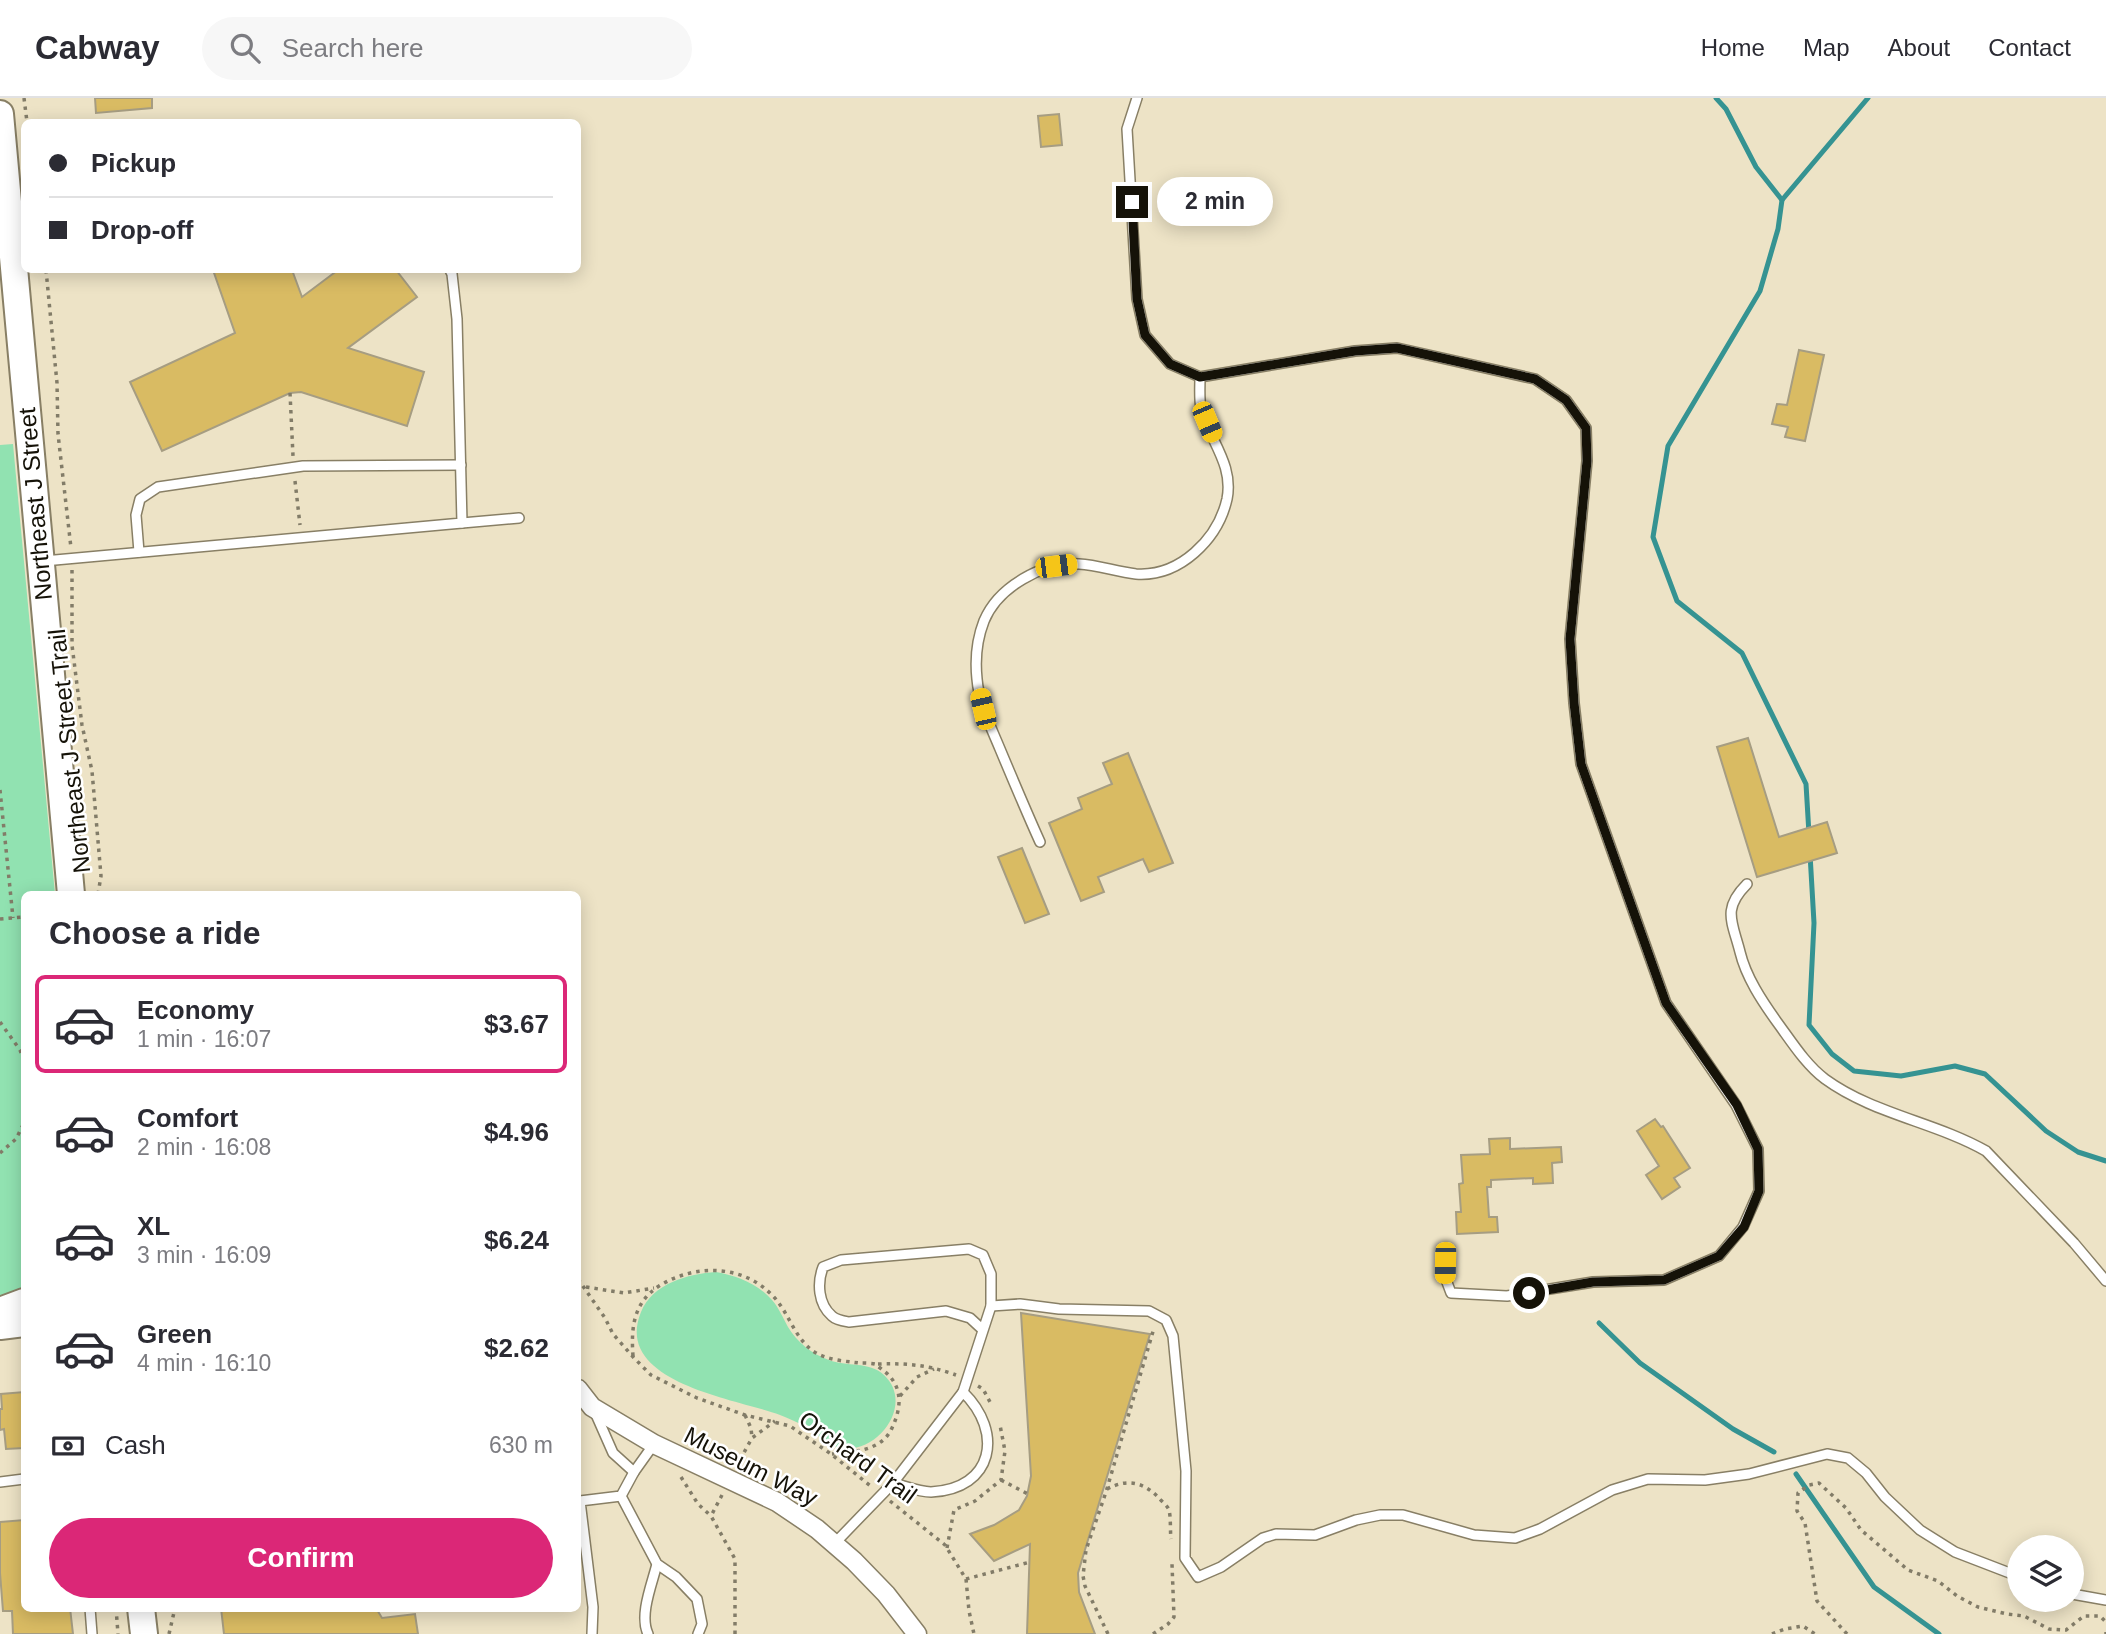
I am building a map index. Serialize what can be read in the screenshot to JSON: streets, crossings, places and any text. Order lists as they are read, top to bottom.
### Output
{
  "streets": {
    "street": ["Northeast J Street", "Museum Way"],
    "path": ["Northeast J Street Trail", "Orchard Trail"]
  },
  "page": {
    "header": "Cabway",
    "search": "Search here",
    "nav": [
      "Home",
      "Map",
      "About",
      "Contact"
    ],
    "banner": ["Pickup", "Drop-off"],
    "bubble": "2 min",
    "heading": "Choose a ride",
    "list": [
      {
        "name": "Economy",
        "note": "1 min · 16:07",
        "value": "$3.67"
      },
      {
        "name": "Comfort",
        "note": "2 min · 16:08",
        "value": "$4.96"
      },
      {
        "name": "XL",
        "note": "3 min · 16:09",
        "value": "$6.24"
      },
      {
        "name": "Green",
        "note": "4 min · 16:10",
        "value": "$2.62"
      }
    ],
    "pay": ["Cash", "630 m"],
    "buttons": "Confirm"
  }
}
